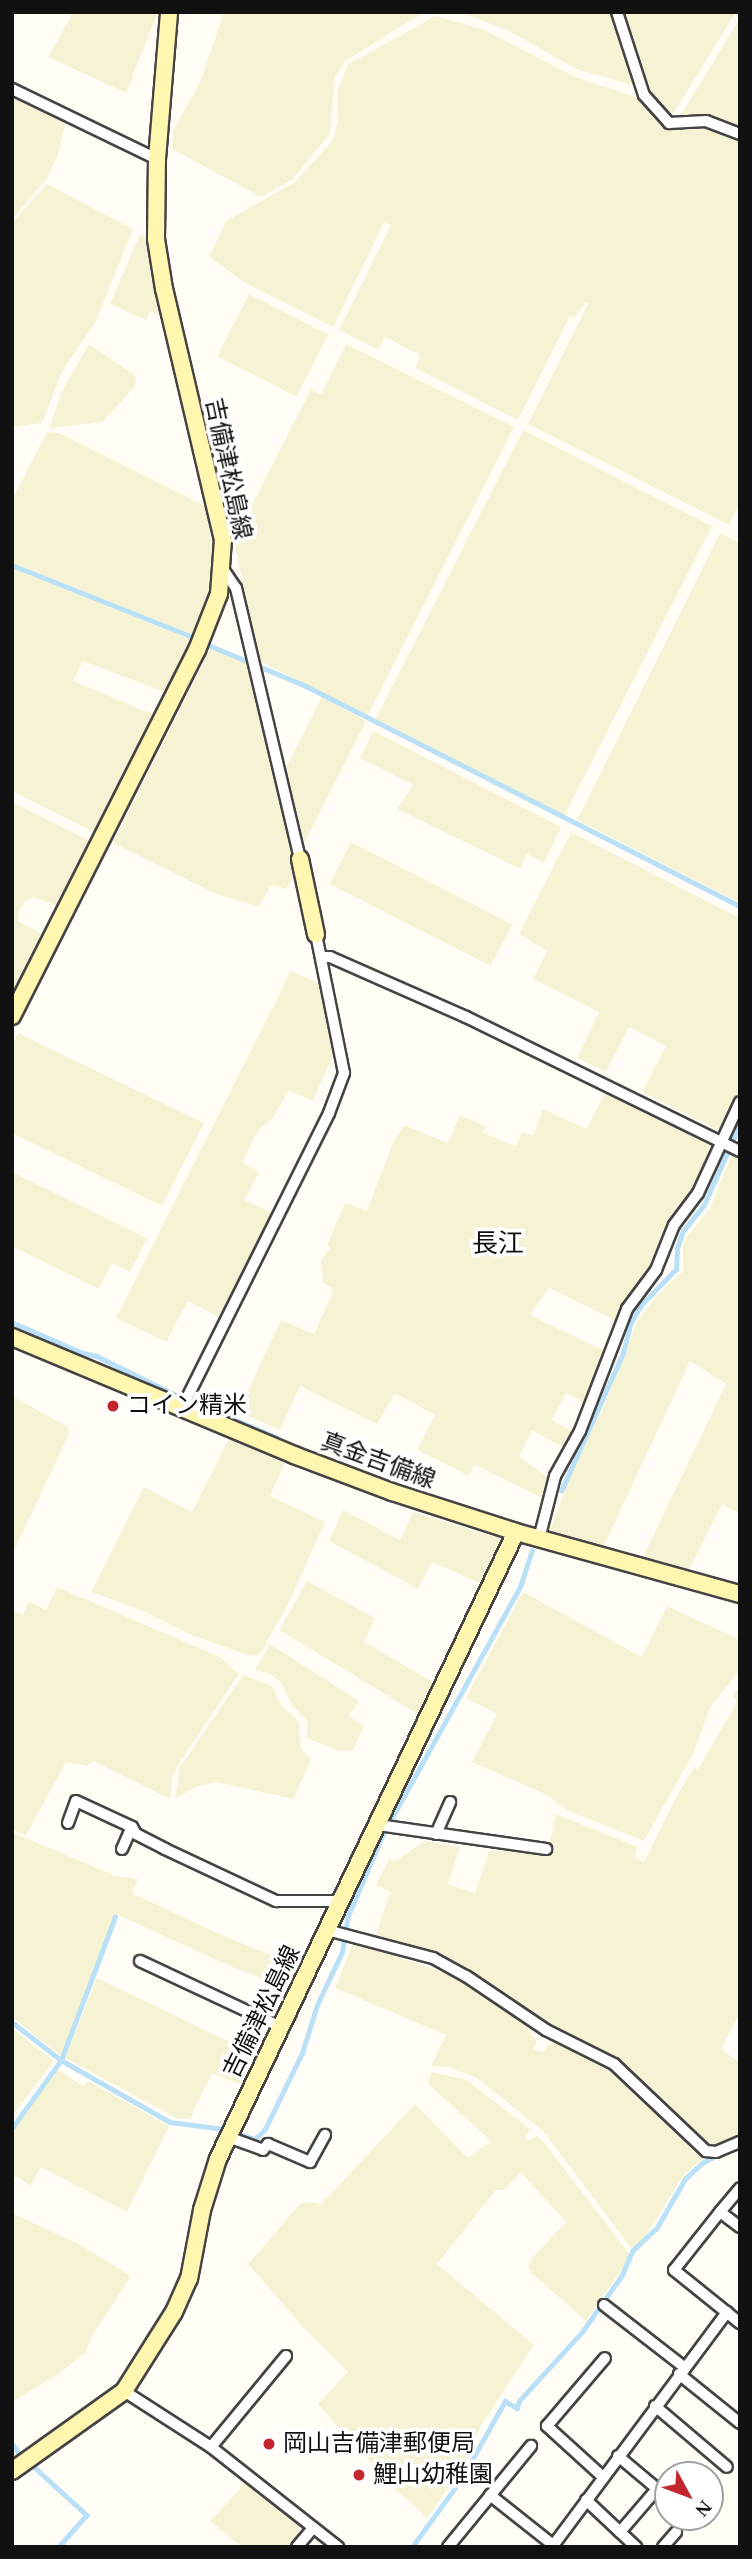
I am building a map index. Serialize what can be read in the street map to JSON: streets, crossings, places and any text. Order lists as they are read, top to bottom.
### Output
{
  "streets": {
    "main road": ["吉備津松島線", "真金吉備線"]
  },
  "crossings": [
    ["吉備津松島線", "真金吉備線"]
  ],
  "districts": ["長江"],
  "places": ["コイン精米", "岡山吉備津郵便局", "鯉山幼稚園"],
  "north": "bottom right"
}
